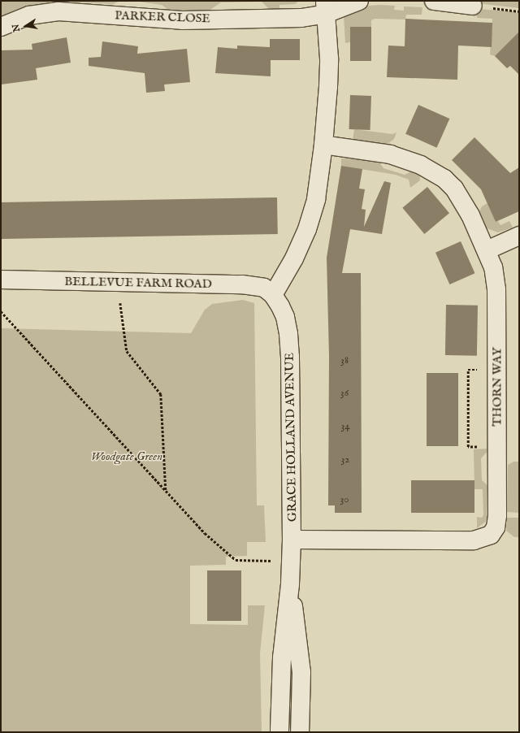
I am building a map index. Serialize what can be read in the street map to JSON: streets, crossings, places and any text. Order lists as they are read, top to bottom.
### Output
{
  "streets": {
    "street": [
      "PARKER CLOSE",
      "BELLEVUE FARM ROAD",
      "THORN WAY",
      "GRACE HOLLAND AVENUE"
    ]
  },
  "crossings": [
    ["BELLEVUE FARM ROAD", "GRACE HOLLAND AVENUE"],
    ["THORN WAY", "GRACE HOLLAND AVENUE"]
  ],
  "parks": ["Woodgate Green"],
  "house_numbers": [
    "38",
    "36",
    "34",
    "32",
    "30"
  ],
  "north": "left"
}
